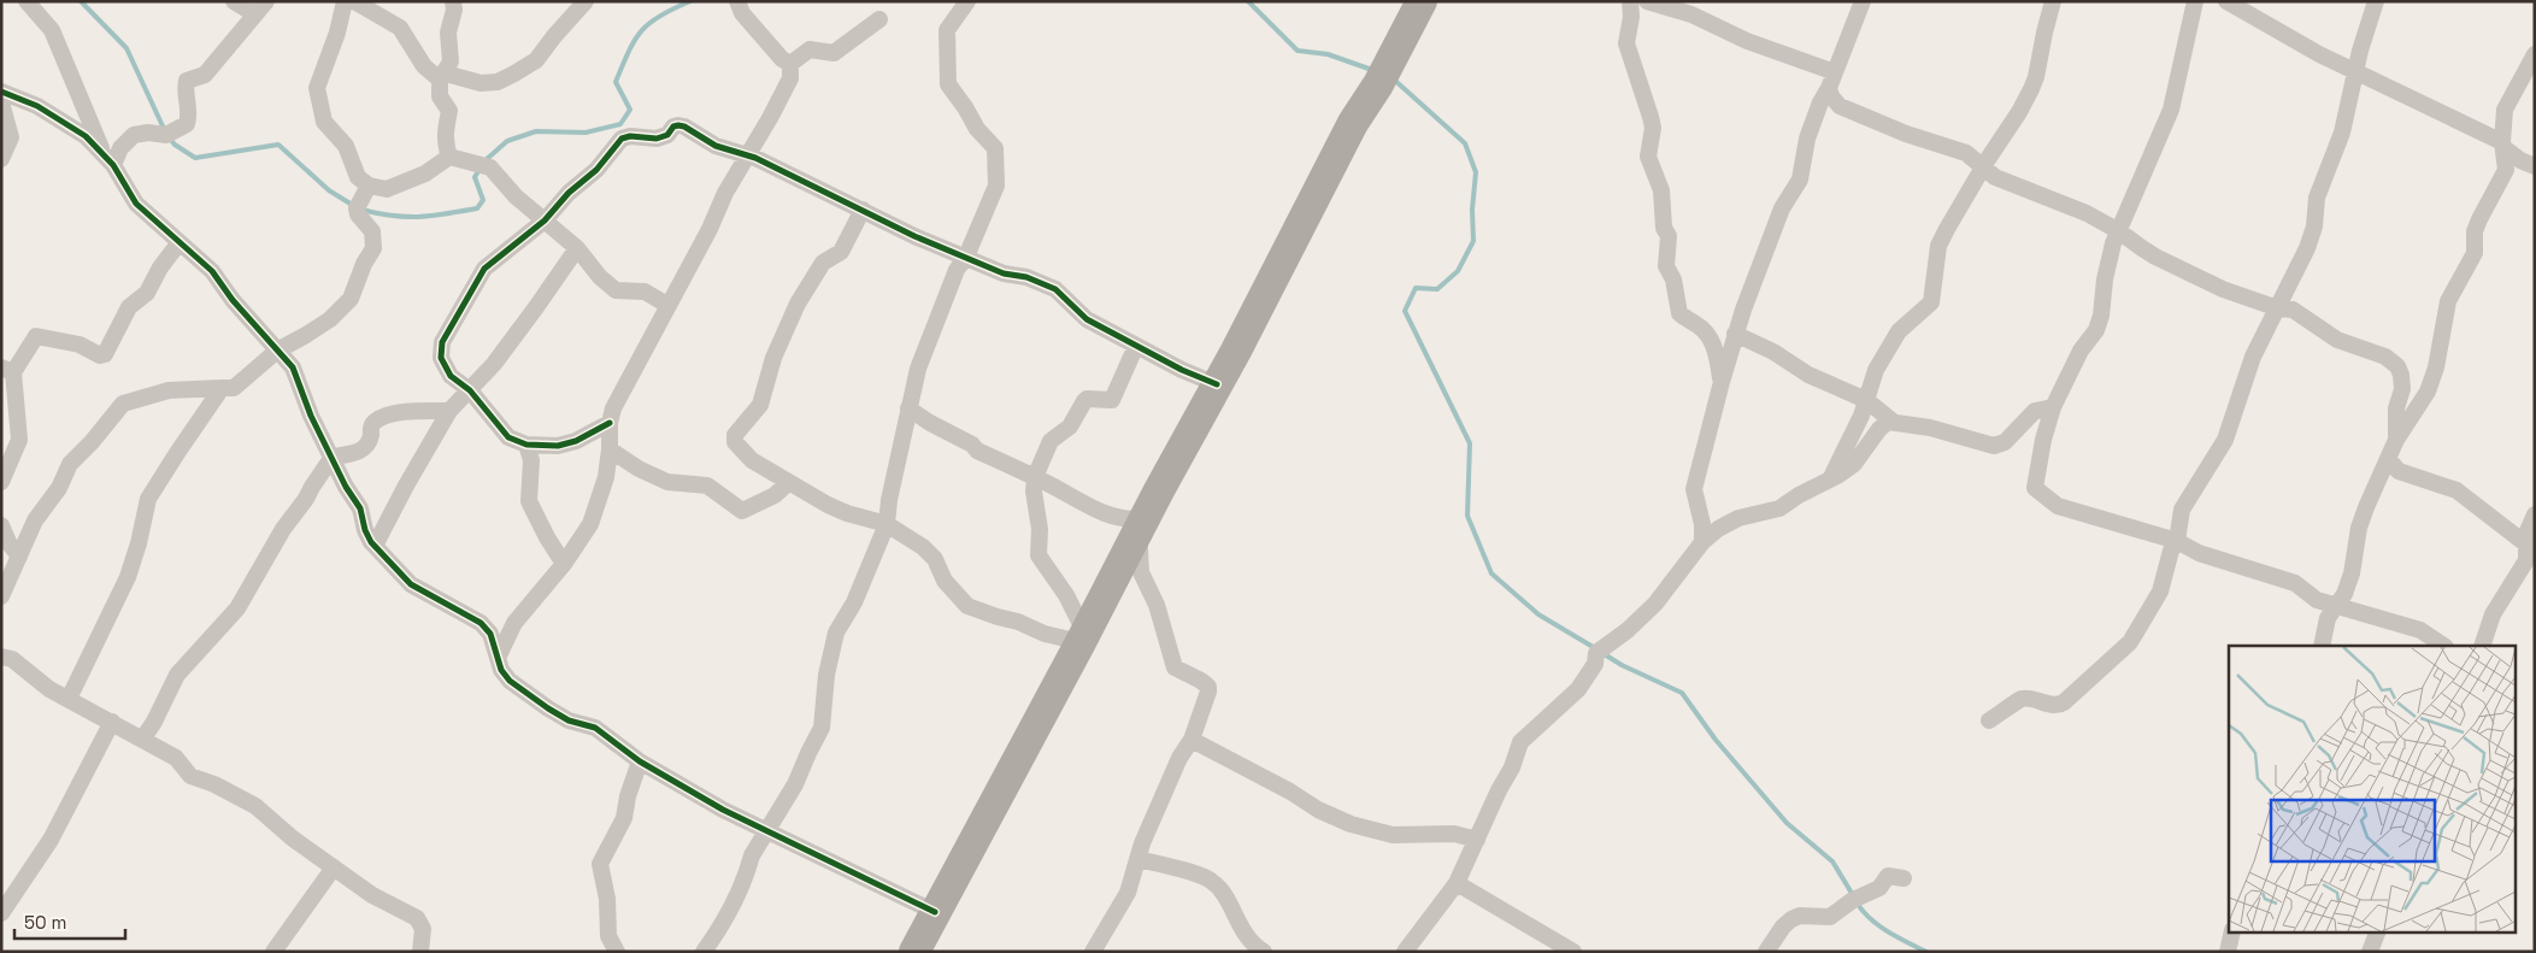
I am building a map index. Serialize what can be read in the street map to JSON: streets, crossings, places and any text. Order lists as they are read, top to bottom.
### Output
{
  "scale_bar": "50 m"
}
